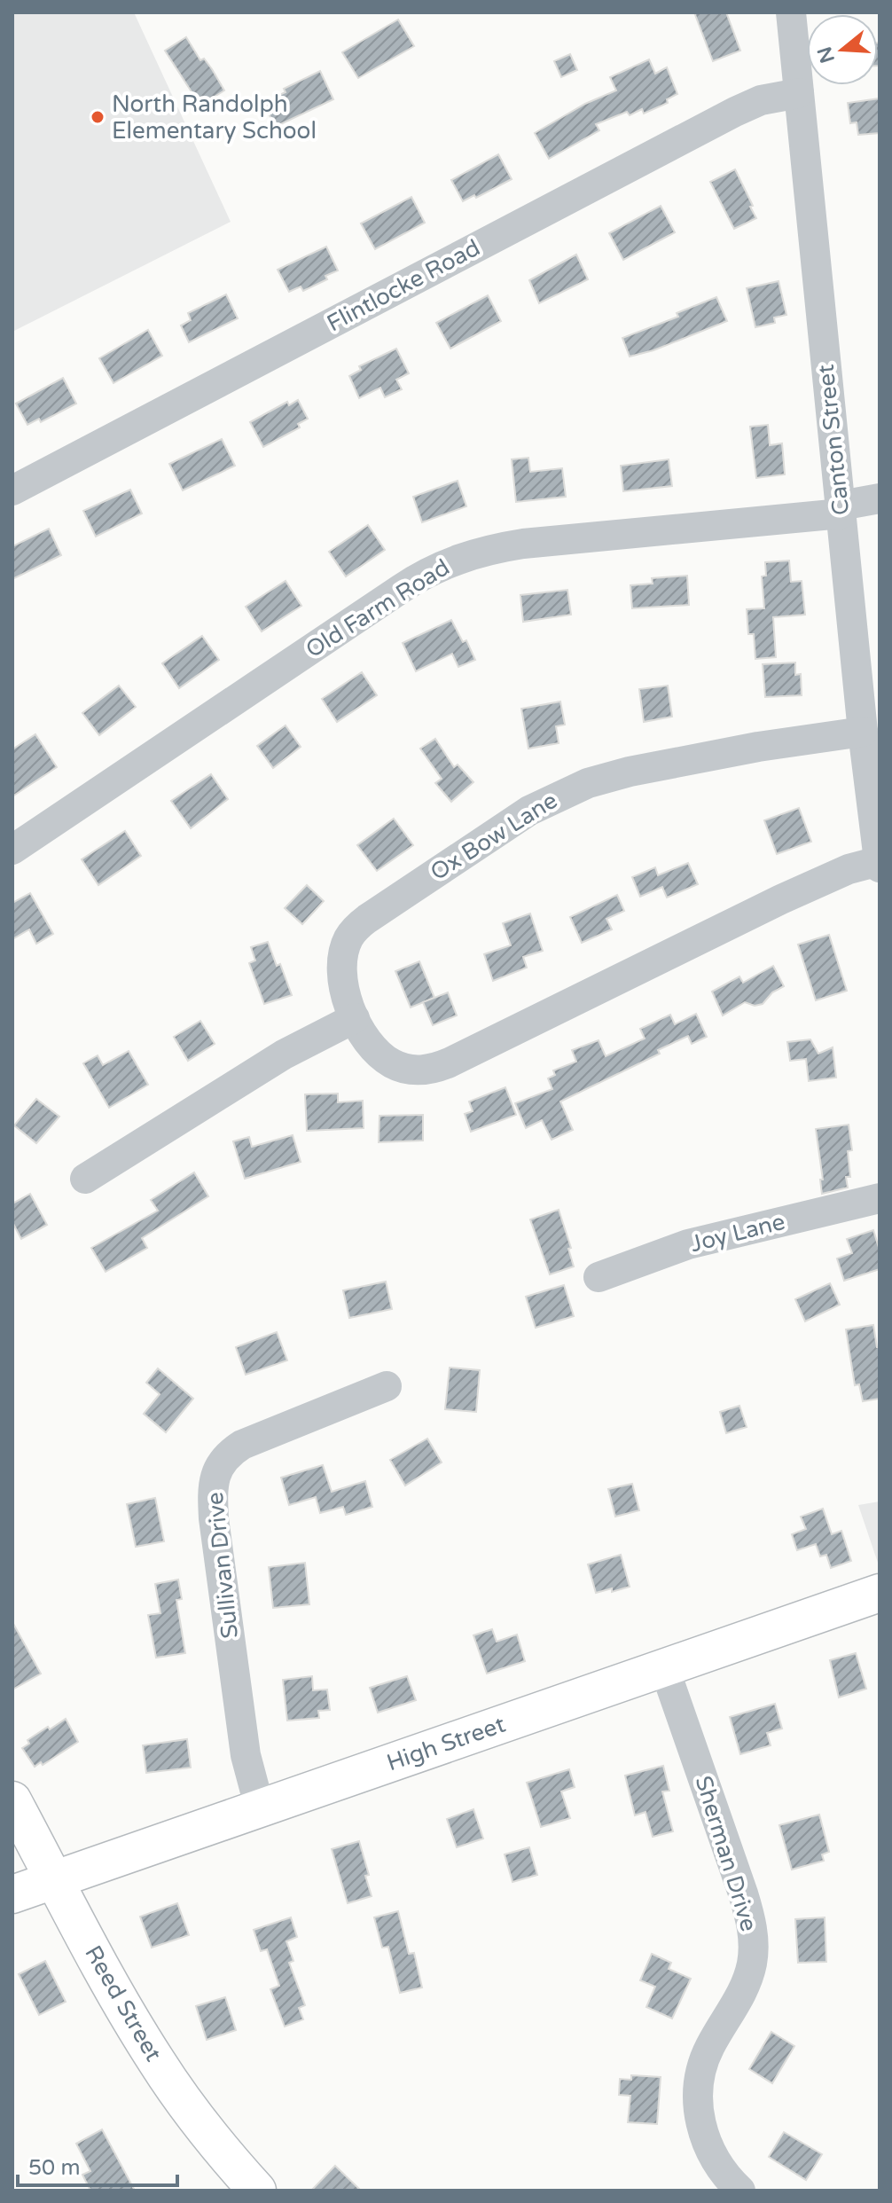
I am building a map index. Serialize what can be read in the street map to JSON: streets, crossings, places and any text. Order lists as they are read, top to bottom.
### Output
{
  "streets": {
    "main road": ["High Street", "Reed Street"],
    "street": [
      "Flintlocke Road",
      "Canton Street",
      "Old Farm Road",
      "Ox Bow Lane",
      "Joy Lane",
      "Sullivan Drive",
      "Sherman Drive"
    ]
  },
  "crossings": [
    ["Flintlocke Road", "Canton Street"],
    ["Canton Street", "Old Farm Road"],
    ["Canton Street", "Ox Bow Lane"],
    ["Sullivan Drive", "High Street"],
    ["High Street", "Sherman Drive"],
    ["High Street", "Reed Street"]
  ],
  "places": ["North Randolph Elementary School"],
  "scale_bar": "50 m",
  "north": "left"
}
